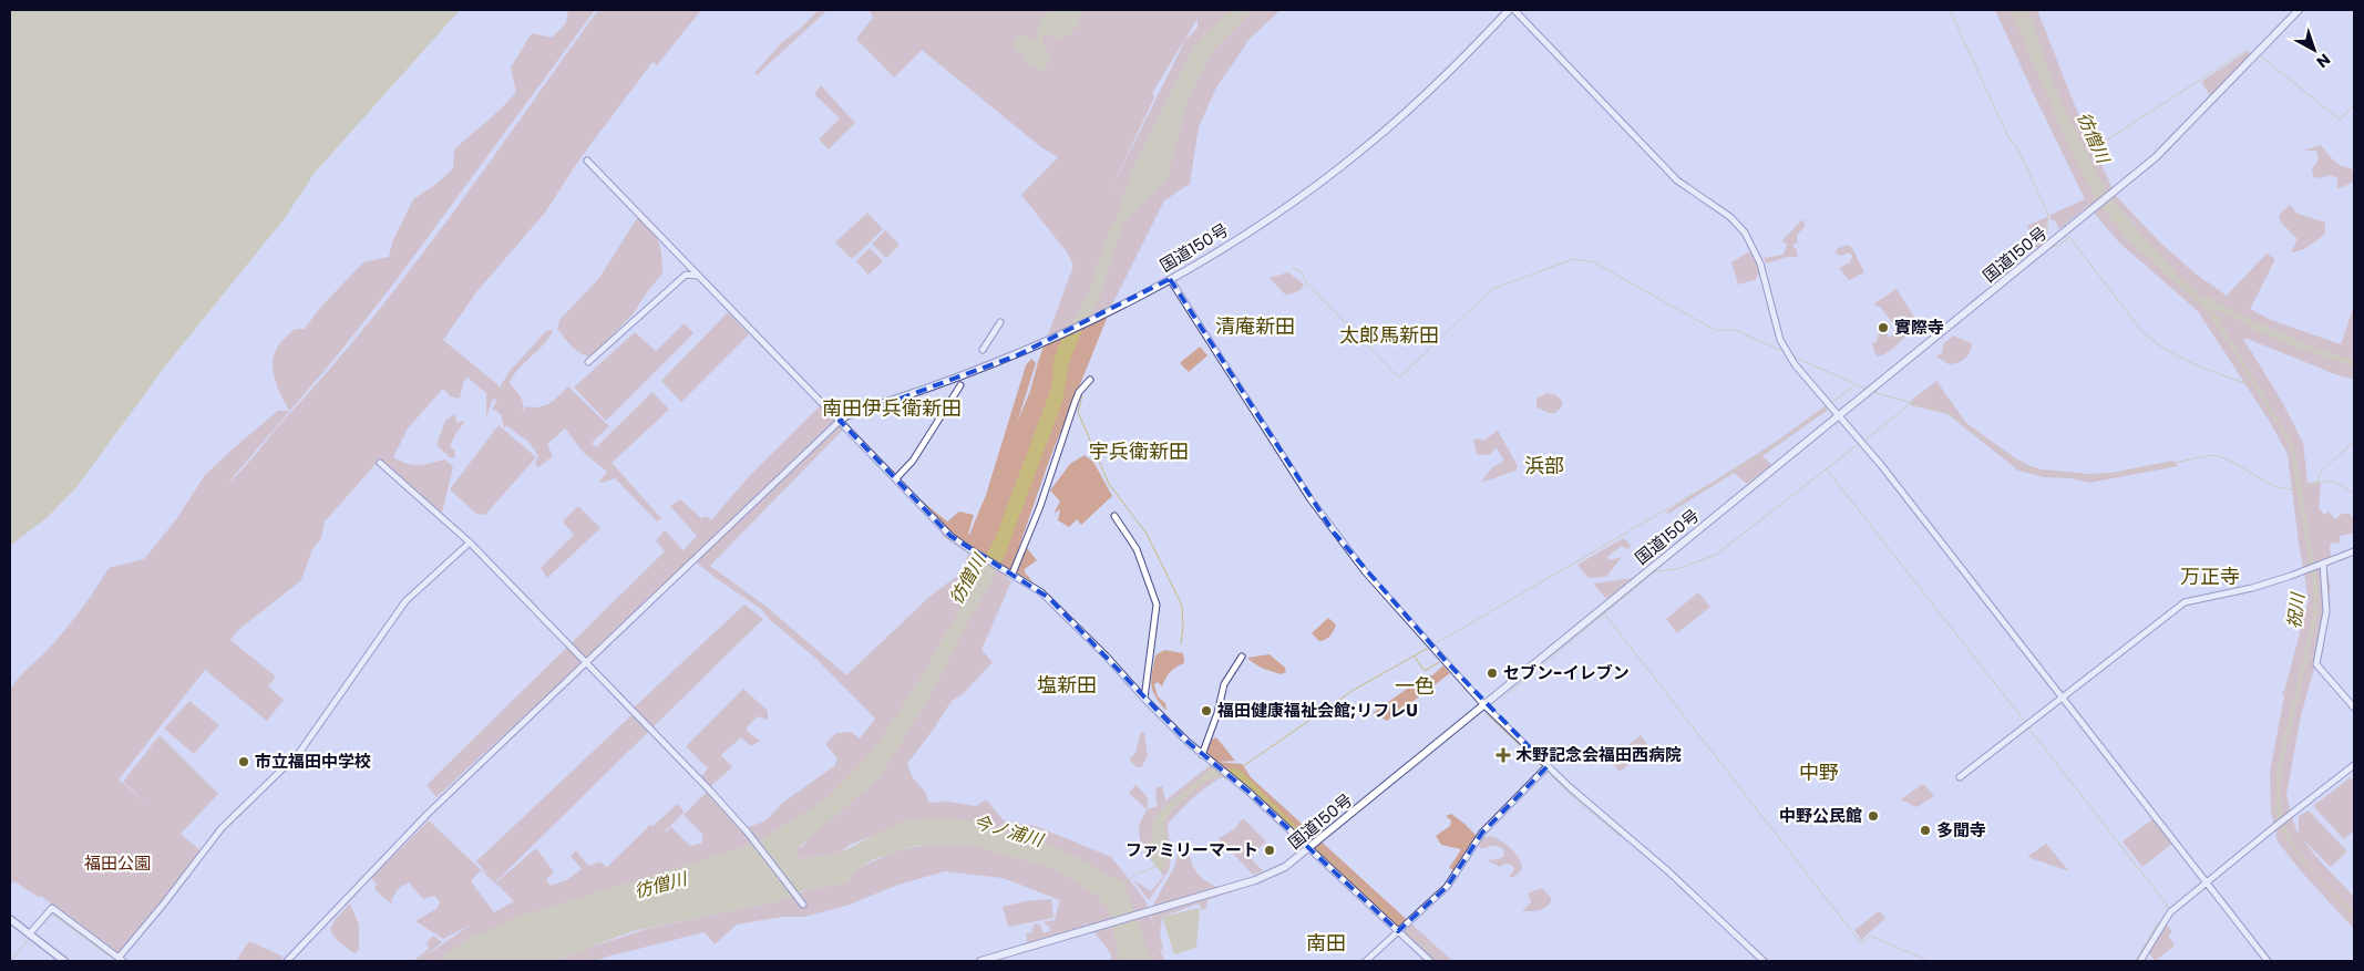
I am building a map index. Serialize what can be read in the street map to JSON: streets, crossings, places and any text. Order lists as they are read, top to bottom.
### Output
{
  "streets": {
    "highway": ["国道150号"]
  },
  "districts": [
    "清庵新田",
    "太郎馬新田",
    "南田伊兵衛新田",
    "宇兵衛新田",
    "浜部",
    "万正寺",
    "塩新田",
    "一色",
    "中野",
    "南田"
  ],
  "water": ["彷僧川", "祝川", "今ノ浦川"],
  "parks": ["福田公園"],
  "places": {
    "other": [
      "實際寺",
      "セブン-イレブン",
      "福田健康福祉会館;リフレU",
      "市立福田中学校",
      "中野公民館",
      "多聞寺",
      "ファミリーマート"
    ],
    "health": ["木野記念会福田西病院"]
  },
  "north": "bottom right"
}
